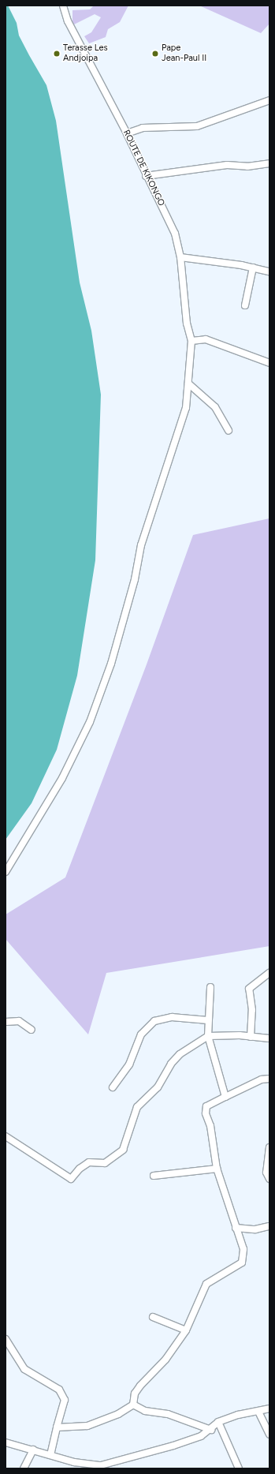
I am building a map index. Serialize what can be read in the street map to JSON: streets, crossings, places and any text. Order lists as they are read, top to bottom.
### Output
{
  "streets": {
    "street": ["ROUTE DE KIKONGO"]
  },
  "places": ["Terasse Les Andjoipa", "Pape Jean-Paul II"]
}
